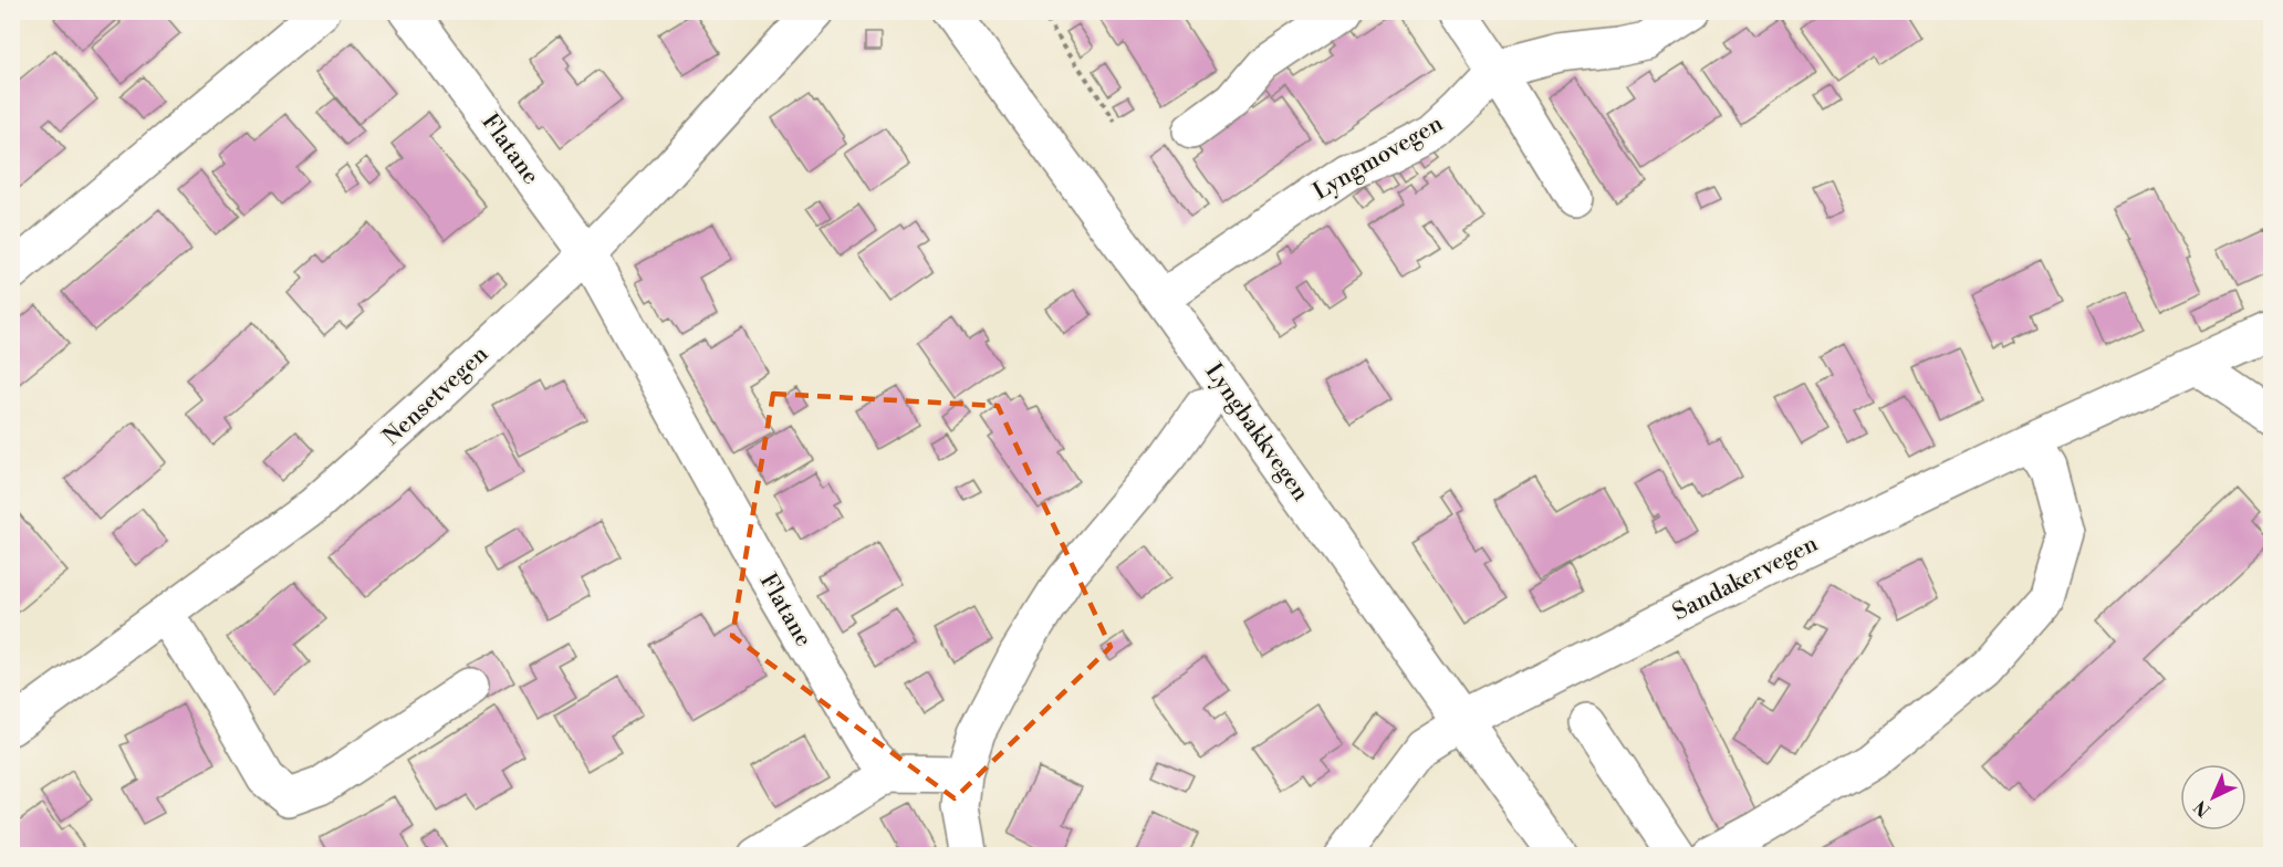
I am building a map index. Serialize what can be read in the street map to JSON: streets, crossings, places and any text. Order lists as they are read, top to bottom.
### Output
{
  "streets": {
    "street": [
      "Flatane",
      "Lyngmovegen",
      "Nensetvegen",
      "Lyngbakkvegen",
      "Sandakervegen"
    ]
  },
  "crossings": [
    ["Flatane", "Nensetvegen"],
    ["Lyngmovegen", "Lyngbakkvegen"],
    ["Lyngbakkvegen", "Sandakervegen"]
  ],
  "north": "bottom left"
}
